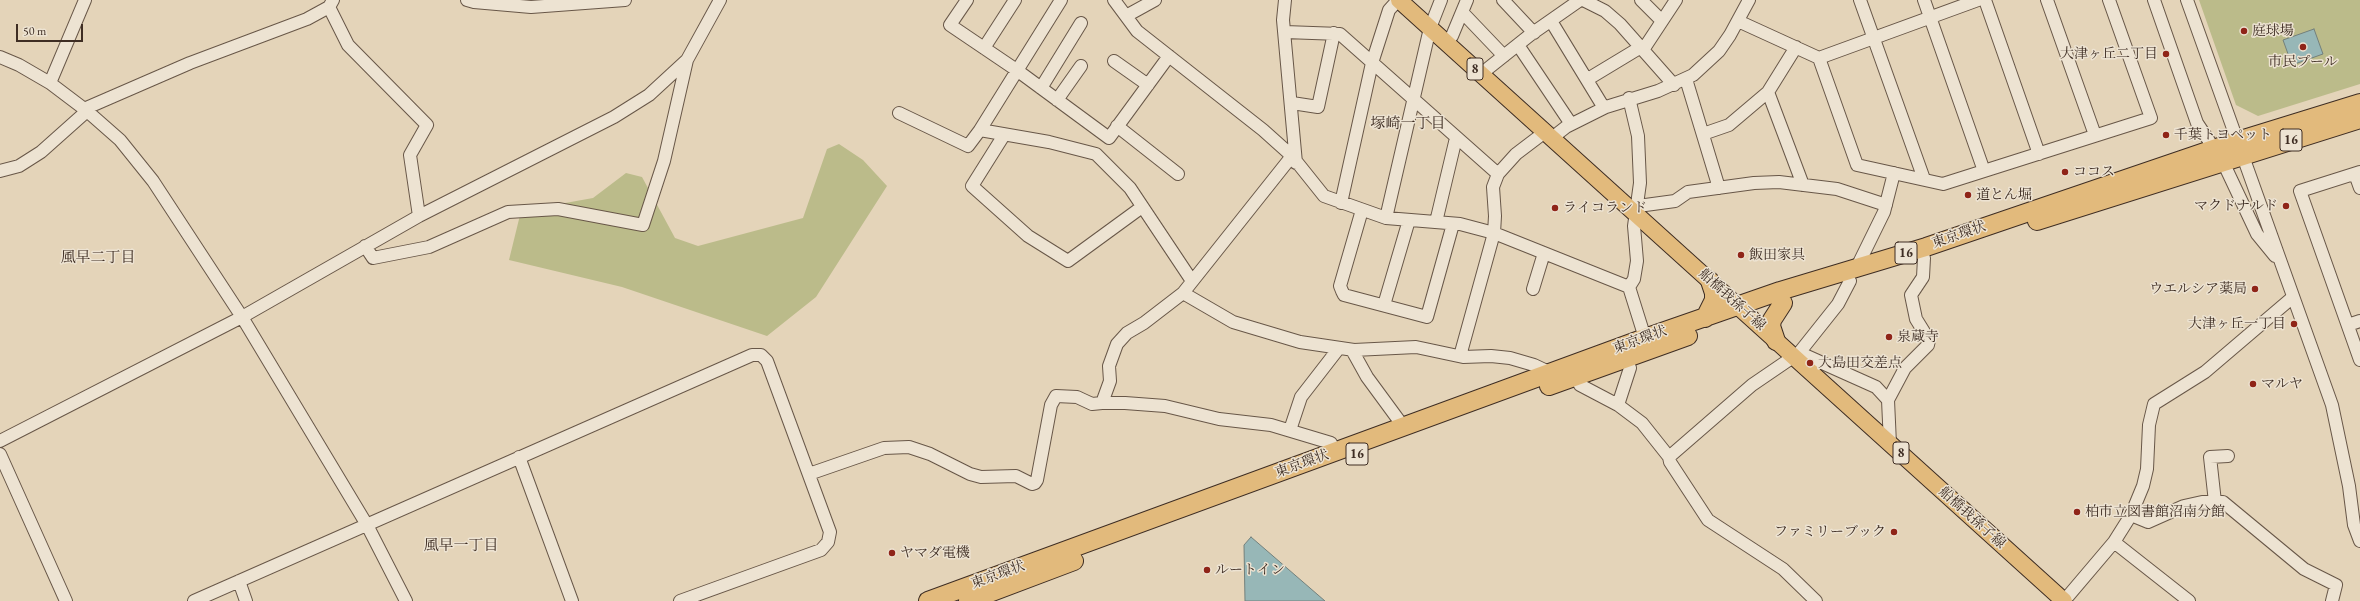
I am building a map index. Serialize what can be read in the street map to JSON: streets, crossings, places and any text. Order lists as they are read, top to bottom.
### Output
{
  "streets": {
    "highway": ["16", "東京環状"],
    "main road": ["8", "船橋我孫子線"]
  },
  "crossings": [
    ["東京環状", "船橋我孫子線"]
  ],
  "districts": ["塚崎一丁目", "風早二丁目", "風早一丁目"],
  "places": [
    "庭球場",
    "市民プール",
    "大津ヶ丘二丁目",
    "千葉トヨペット",
    "ココス",
    "道とん堀",
    "マクドナルド",
    "ライコランド",
    "飯田家具",
    "ウエルシア薬局",
    "大津ヶ丘一丁目",
    "泉蔵寺",
    "大島田交差点",
    "マルヤ",
    "柏市立図書館沼南分館",
    "ファミリーブック",
    "ヤマダ電機",
    "ルートイン"
  ],
  "scale_bar": "50 m"
}
